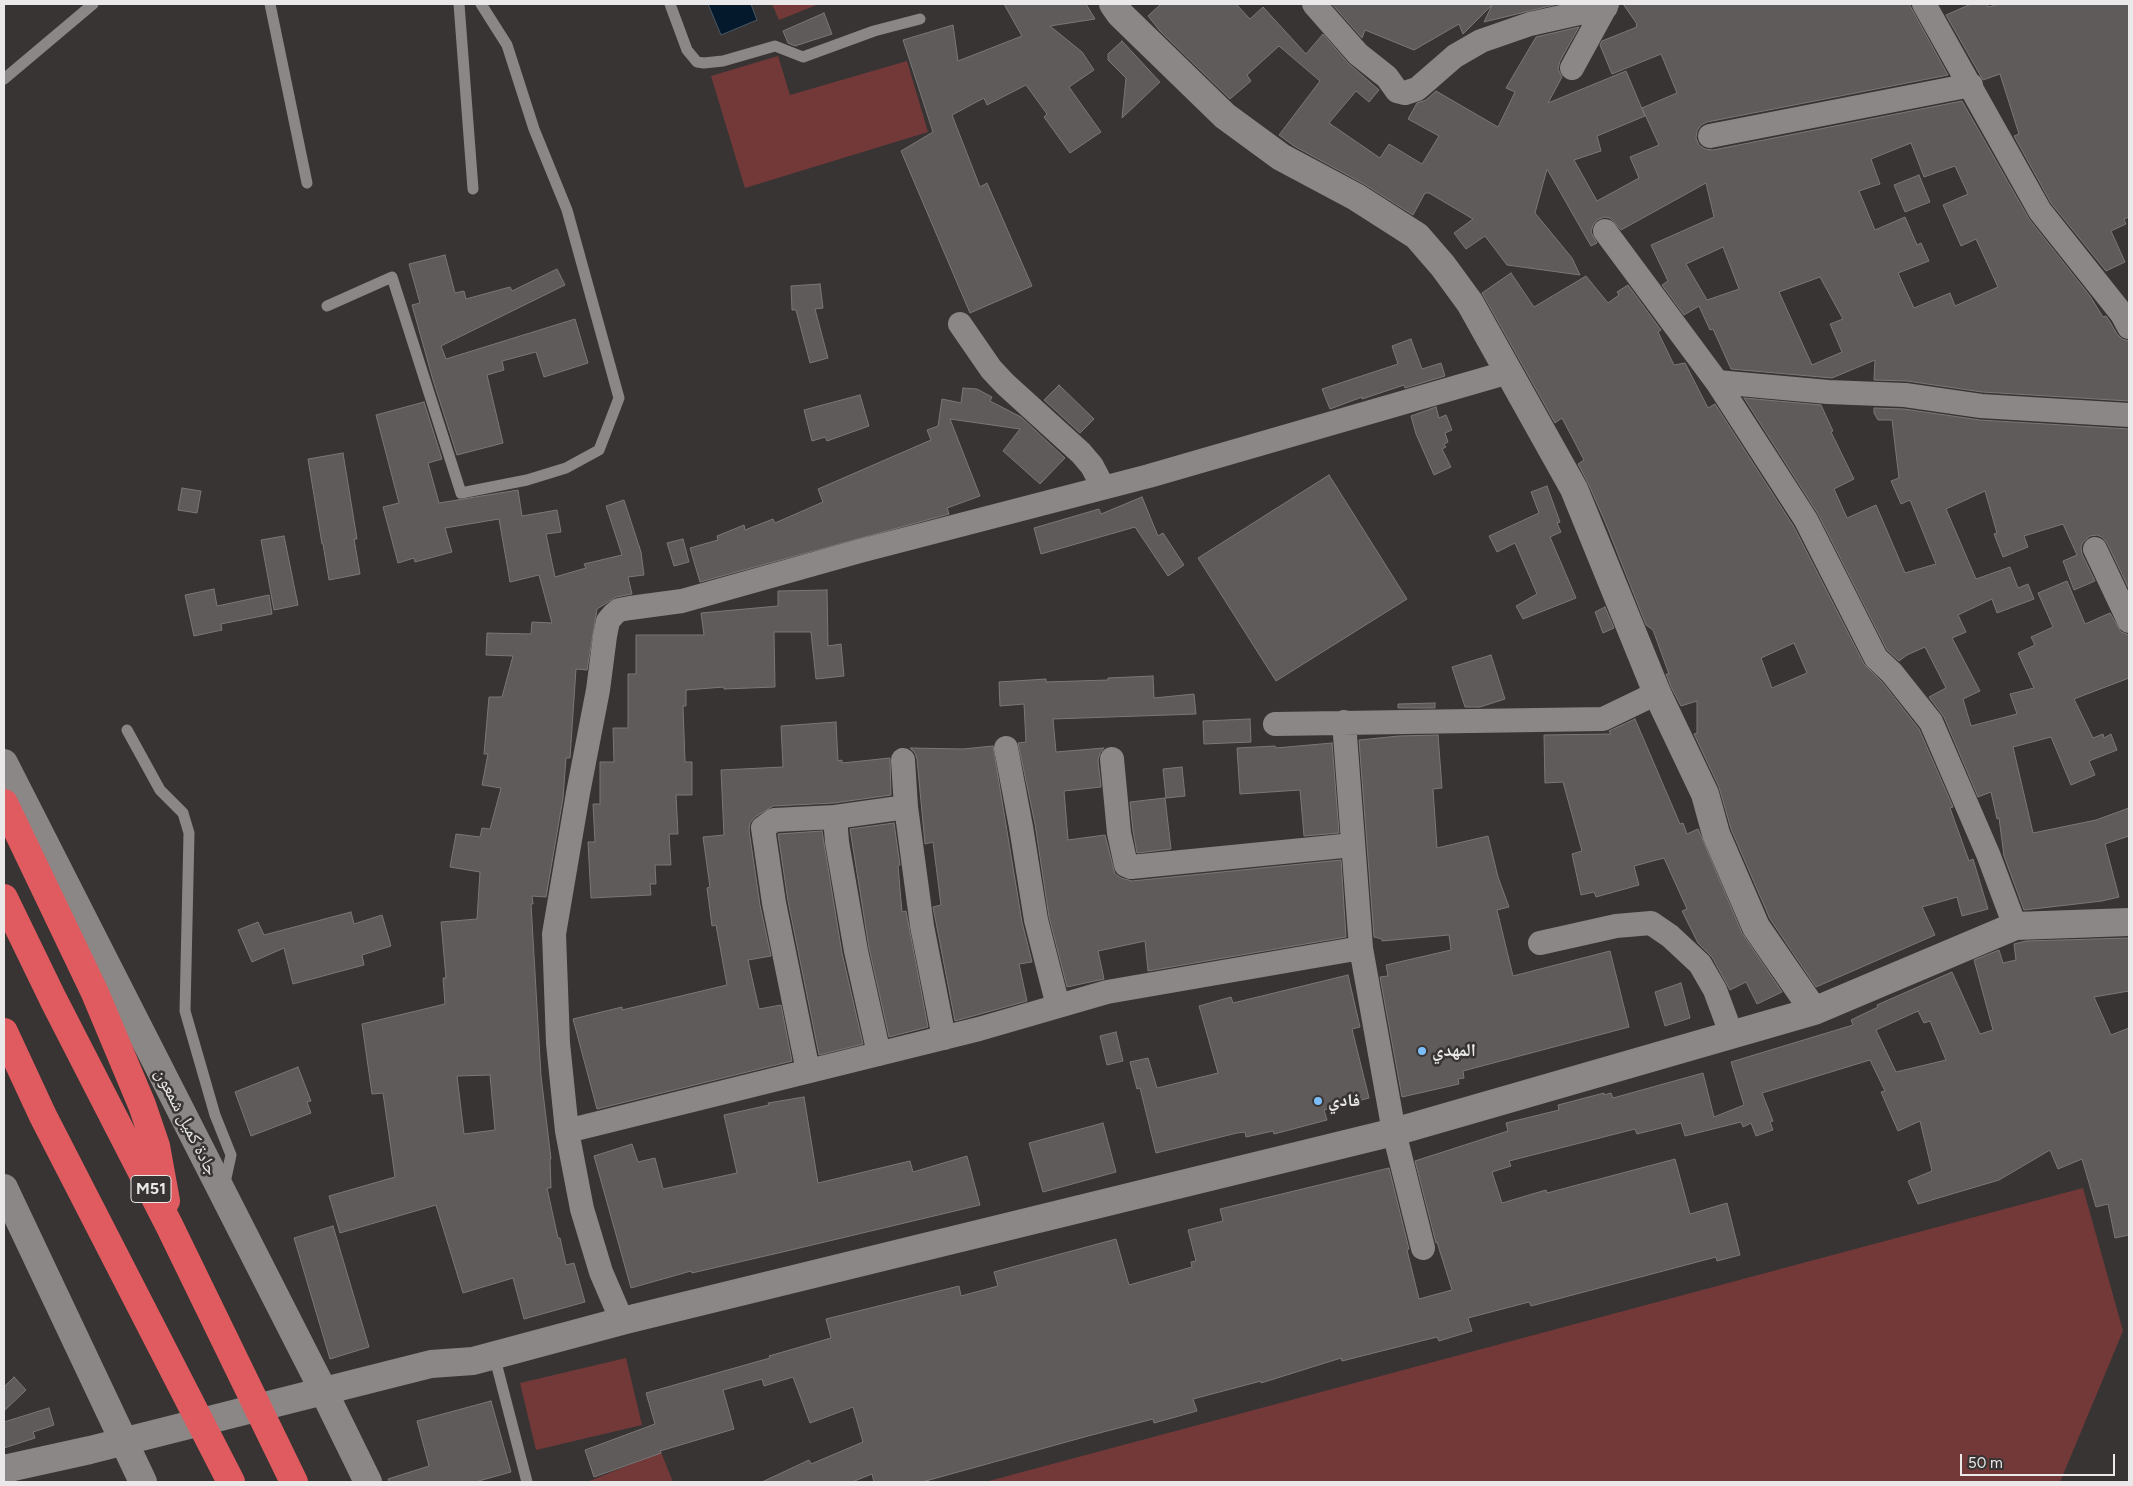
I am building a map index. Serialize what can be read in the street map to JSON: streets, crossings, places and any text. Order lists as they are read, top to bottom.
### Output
{
  "streets": {
    "highway": ["M51"],
    "street": ["جادة كميل شمعون"]
  },
  "places": ["المهدي", "فادي"],
  "scale_bar": "50 m"
}
